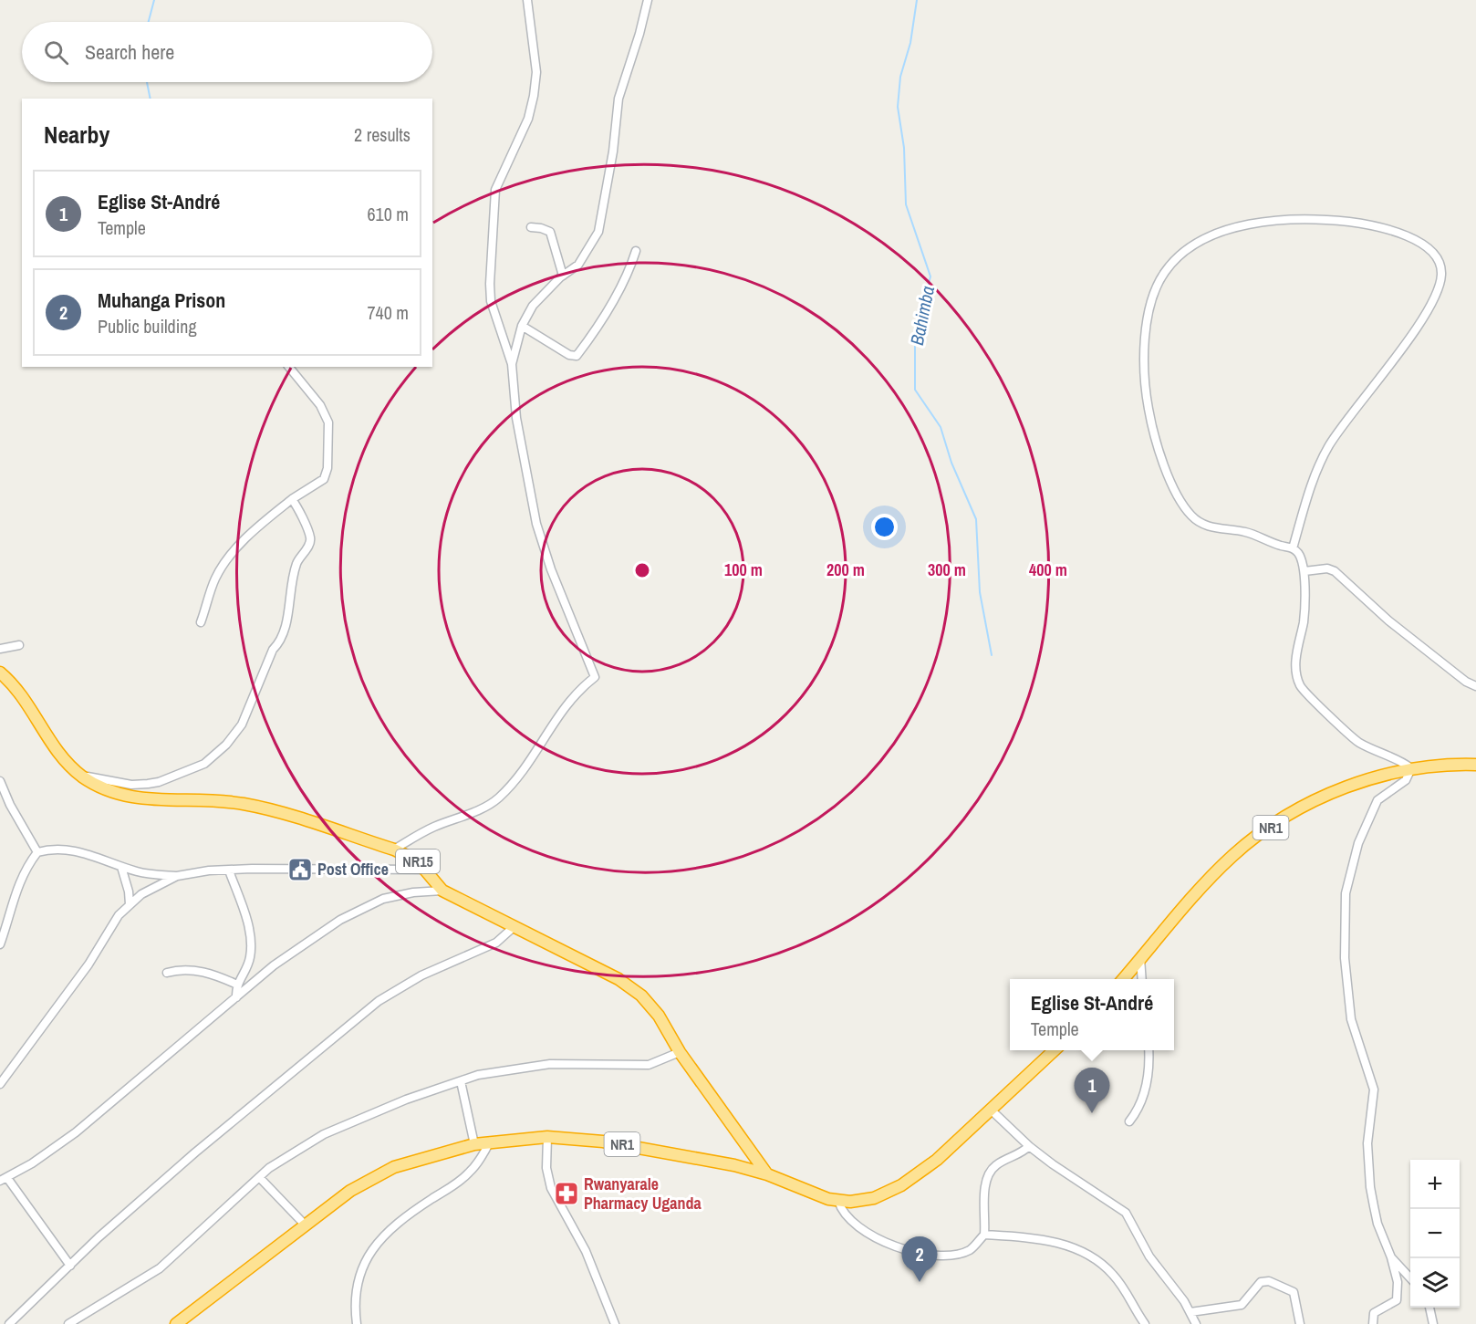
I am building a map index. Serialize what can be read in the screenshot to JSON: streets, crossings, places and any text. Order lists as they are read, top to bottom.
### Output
{
  "streets": {
    "highway": ["NR1", "NR15"]
  },
  "crossings": [
    ["NR1", "NR15"]
  ],
  "water": ["Bahimba"],
  "places": {
    "public building": ["Post Office"],
    "pharmacy": ["Rwanyarale Pharmacy Uganda"]
  },
  "page": {
    "search": "Search here",
    "heading": ["Nearby", "2 results"],
    "list": [
      {
        "mark": "1",
        "name": "Eglise St-André",
        "note": "Temple",
        "value": "610 m"
      },
      {
        "mark": "2",
        "name": "Muhanga Prison",
        "note": "Public building",
        "value": "740 m"
      }
    ],
    "popup": ["Eglise St-André", "Temple"],
    "pins": ["1", "2"],
    "map_buttons": ["+", "−"]
  },
  "rings": [
    "100 m",
    "200 m",
    "300 m",
    "400 m"
  ]
}
